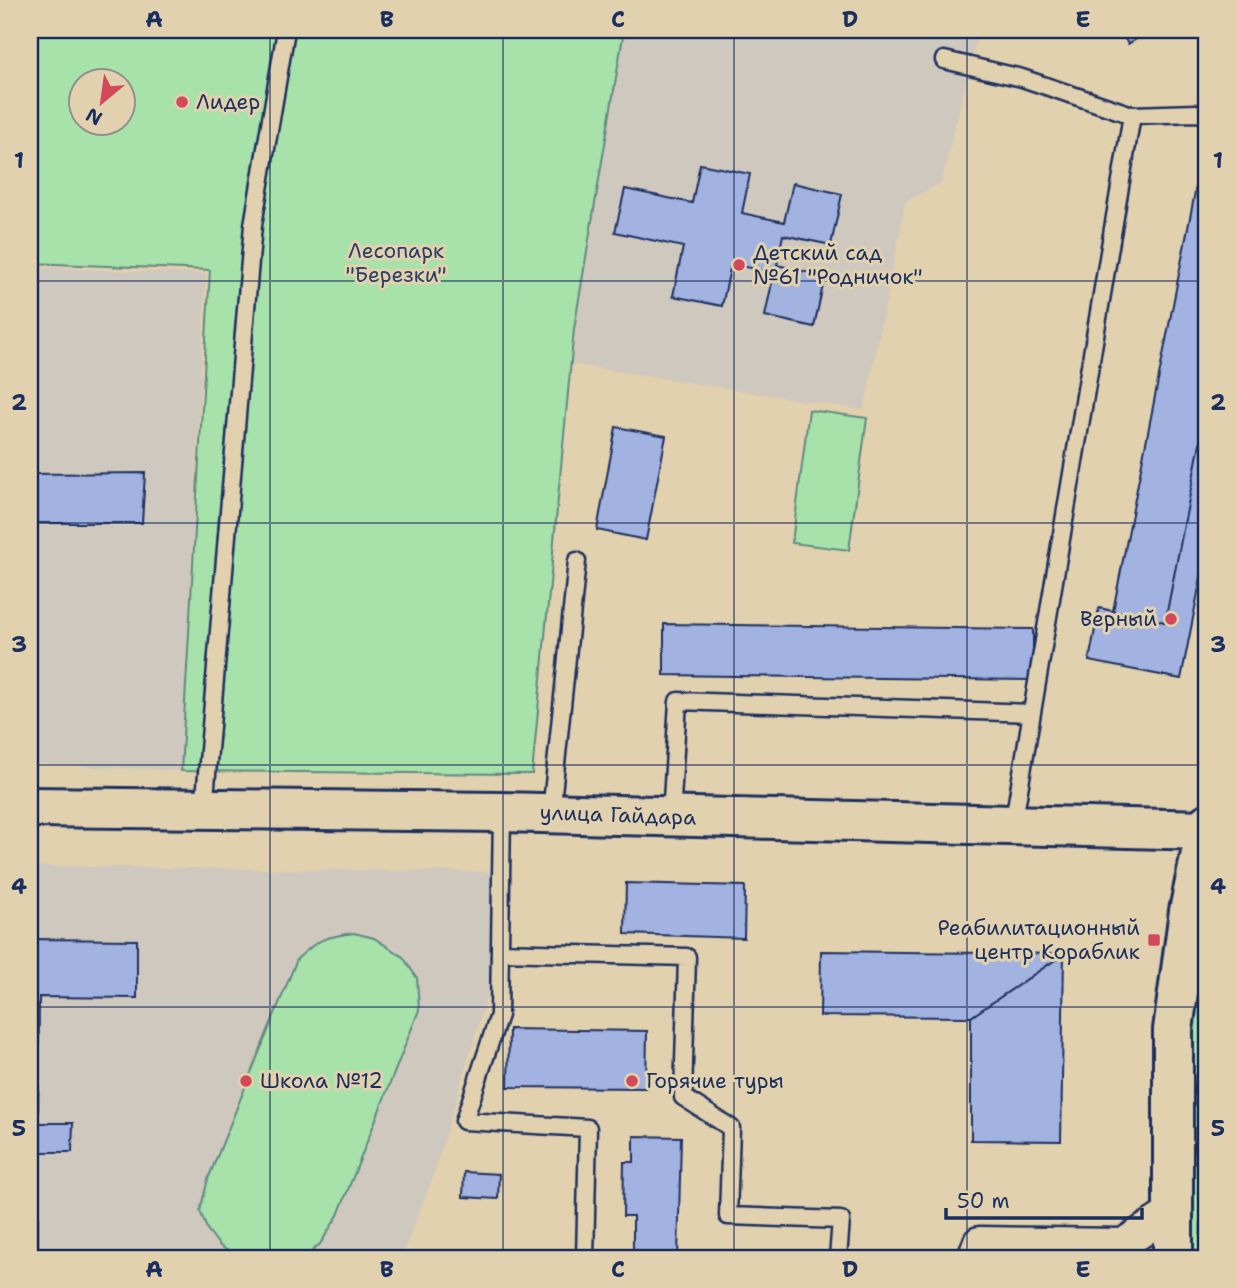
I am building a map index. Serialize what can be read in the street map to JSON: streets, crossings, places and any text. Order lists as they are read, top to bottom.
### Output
{
  "streets": {
    "street": ["улица Гайдара"]
  },
  "parks": ["Лесопарк \"Березки\""],
  "places": {
    "other": [
      "Лидер",
      "Детский сад №61 \"Родничок\"",
      "Верный",
      "Школа №12",
      "Горячие туры"
    ],
    "transit": ["Реабилитационный центр Кораблик"]
  },
  "scale_bar": "50 m",
  "north": "bottom left",
  "grid": {
    "columns": [
      "A",
      "B",
      "C",
      "D",
      "E"
    ],
    "rows": [
      "1",
      "2",
      "3",
      "4",
      "5"
    ]
  }
}
